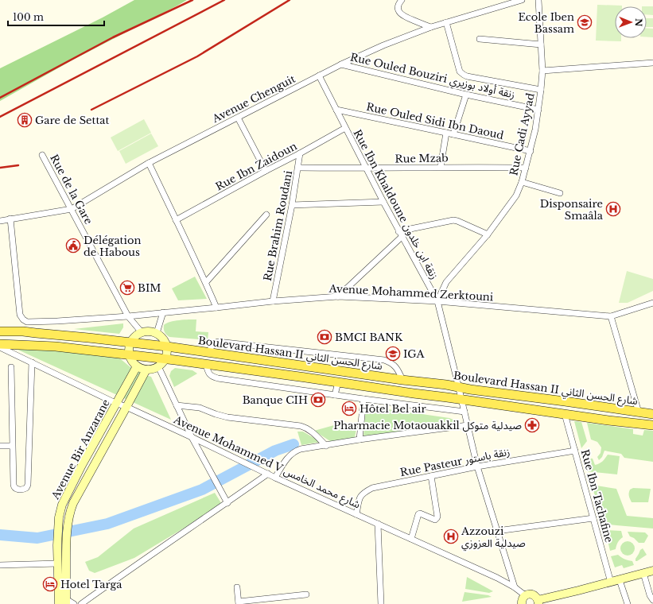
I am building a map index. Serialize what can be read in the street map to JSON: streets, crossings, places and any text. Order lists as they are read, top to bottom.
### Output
{
  "streets": {
    "main road": ["Boulevard Hassan II شارع الحسن الثاني"],
    "street": [
      "Rue Ouled Bouziri زنقة أولاد بوزيري",
      "Avenue Chenguit",
      "Rue Ouled Sidi Ibn Daoud",
      "Rue Cadi Ayyad",
      "Rue Mzab",
      "Rue Ibn Zaidoun",
      "Rue de la Gare",
      "Rue Ibn Khaldoune زنقة ابن خلدون",
      "Rue Brahim Roudani",
      "Avenue Mohammed Zerktouni",
      "Avenue Bir Anzarane",
      "Avenue Mohammed V شارع محمد الخامس",
      "Rue Pasteur زنقة باستور",
      "Rue Ibn Tachafine"
    ]
  },
  "crossings": [
    ["Rue Ouled Bouziri زنقة أولاد بوزيري", "Avenue Chenguit"],
    ["Rue Ouled Bouziri زنقة أولاد بوزيري", "Rue Cadi Ayyad"],
    ["Avenue Chenguit", "Rue de la Gare"],
    ["Avenue Chenguit", "Rue Ibn Khaldoune زنقة ابن خلدون"],
    ["Avenue Chenguit", "Avenue Mohammed Zerktouni"],
    ["Rue Ouled Sidi Ibn Daoud", "Rue Cadi Ayyad"],
    ["Rue Ouled Sidi Ibn Daoud", "Rue Ibn Khaldoune زنقة ابن خلدون"],
    ["Rue Cadi Ayyad", "Rue Mzab"],
    ["Rue Cadi Ayyad", "Rue Ibn Khaldoune زنقة ابن خلدون"],
    ["Rue Cadi Ayyad", "Avenue Mohammed Zerktouni"],
    ["Rue Mzab", "Rue Ibn Khaldoune زنقة ابن خلدون"],
    ["Rue Mzab", "Rue Brahim Roudani"],
    ["Rue Ibn Zaidoun", "Rue Ibn Khaldoune زنقة ابن خلدون"],
    ["Rue Ibn Zaidoun", "Rue Brahim Roudani"],
    ["Rue de la Gare", "Avenue Mohammed Zerktouni"],
    ["Rue Ibn Khaldoune زنقة ابن خلدون", "Avenue Mohammed Zerktouni"],
    ["Rue Ibn Khaldoune زنقة ابن خلدون", "Boulevard Hassan II شارع الحسن الثاني"],
    ["Rue Ibn Khaldoune زنقة ابن خلدون", "Avenue Mohammed V شارع محمد الخامس"],
    ["Rue Ibn Khaldoune زنقة ابن خلدون", "Rue Pasteur زنقة باستور"],
    ["Rue Brahim Roudani", "Avenue Mohammed Zerktouni"],
    ["Avenue Bir Anzarane", "Avenue Mohammed V شارع محمد الخامس"],
    ["Avenue Mohammed V شارع محمد الخامس", "Rue Pasteur زنقة باستور"],
    ["Rue Pasteur زنقة باستور", "Rue Ibn Tachafine"]
  ],
  "places": {
    "school or university": ["Ecole Iben Bassam", "IGA"],
    "building": ["Gare de Settat"],
    "hospital": ["Disponsaire Smaâla", "Azzouzi صيدلية العزوزي"],
    "public building": ["Délégation de Habous"],
    "supermarket": ["BIM"],
    "bank": ["BMCI BANK", "Banque CIH"],
    "hotel": ["Hôtel Bel air", "Hotel Targa"],
    "pharmacy": ["Pharmacie Motaouakkil صيدلية متوكل"]
  },
  "scale_bar": "100 m",
  "north": "right"
}
